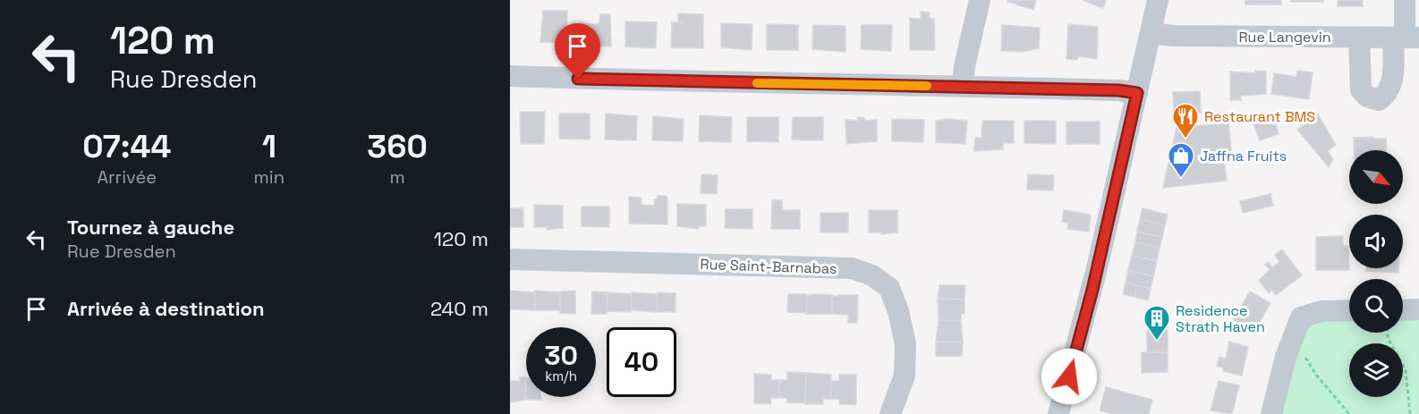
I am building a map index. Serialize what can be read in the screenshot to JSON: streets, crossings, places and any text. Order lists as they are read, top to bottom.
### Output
{
  "streets": {
    "street": ["Rue Langevin", "Rue Saint-Barnabas"]
  },
  "places": {
    "restaurant": ["Restaurant BMS"],
    "shop": ["Jaffna Fruits"],
    "building": ["Residence Strath Haven"]
  },
  "north": "bottom right",
  "page": {
    "turn": ["120 m", "Rue Dresden"],
    "eta": [
      "07:44",
      "Arrivée",
      "1",
      "min",
      "360",
      "m"
    ],
    "list": [
      {
        "name": "Tournez à gauche",
        "note": "Rue Dresden",
        "value": "120 m"
      },
      {
        "name": "Arrivée à destination",
        "value": "240 m"
      }
    ],
    "speed": "30 km/h",
    "limit": "40"
  }
}
